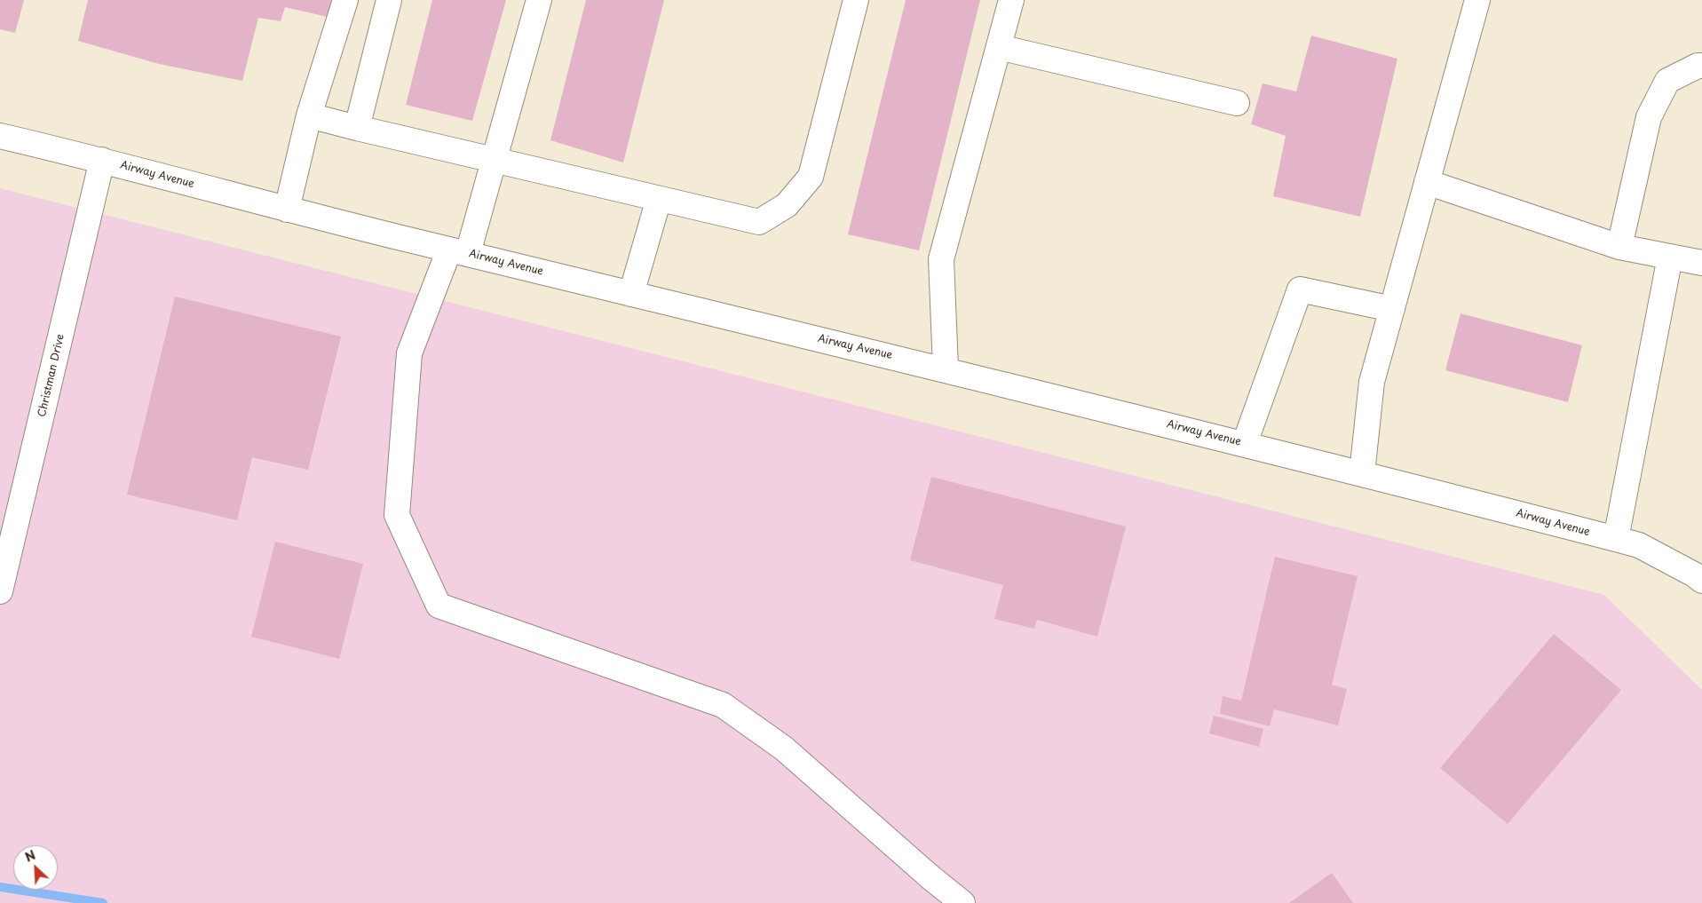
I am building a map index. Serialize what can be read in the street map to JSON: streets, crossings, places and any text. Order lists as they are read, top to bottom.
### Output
{
  "streets": {
    "street": ["Airway Avenue", "Christman Drive"]
  },
  "crossings": [
    ["Airway Avenue", "Christman Drive"]
  ],
  "north": "top left"
}
